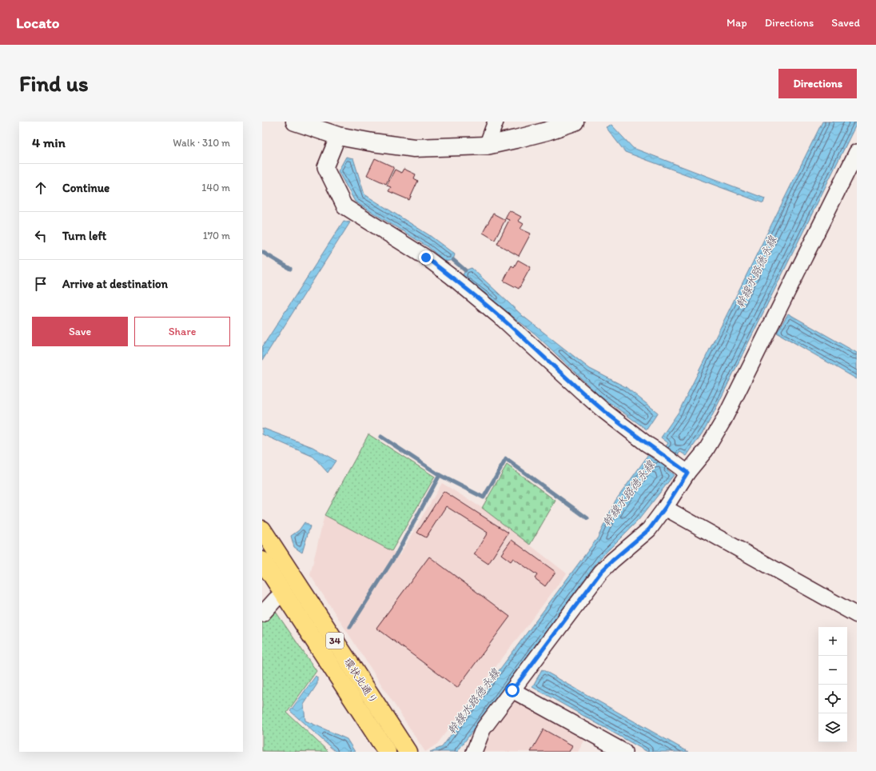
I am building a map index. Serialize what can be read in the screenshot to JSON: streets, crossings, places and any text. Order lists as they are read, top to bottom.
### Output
{
  "streets": {
    "highway": ["34", "環状北通り"]
  },
  "water": ["幹線水路徳永線"],
  "page": {
    "header": "Locato",
    "nav": ["Map", "Directions", "Saved"],
    "buttons": [
      "Directions",
      ["Save", "Share"]
    ],
    "title": "Find us",
    "heading": ["4 min", "Walk · 310 m"],
    "list": [
      ["Continue", "140 m"],
      ["Turn left", "170 m"],
      "Arrive at destination"
    ],
    "map_buttons": ["+", "−"]
  }
}
